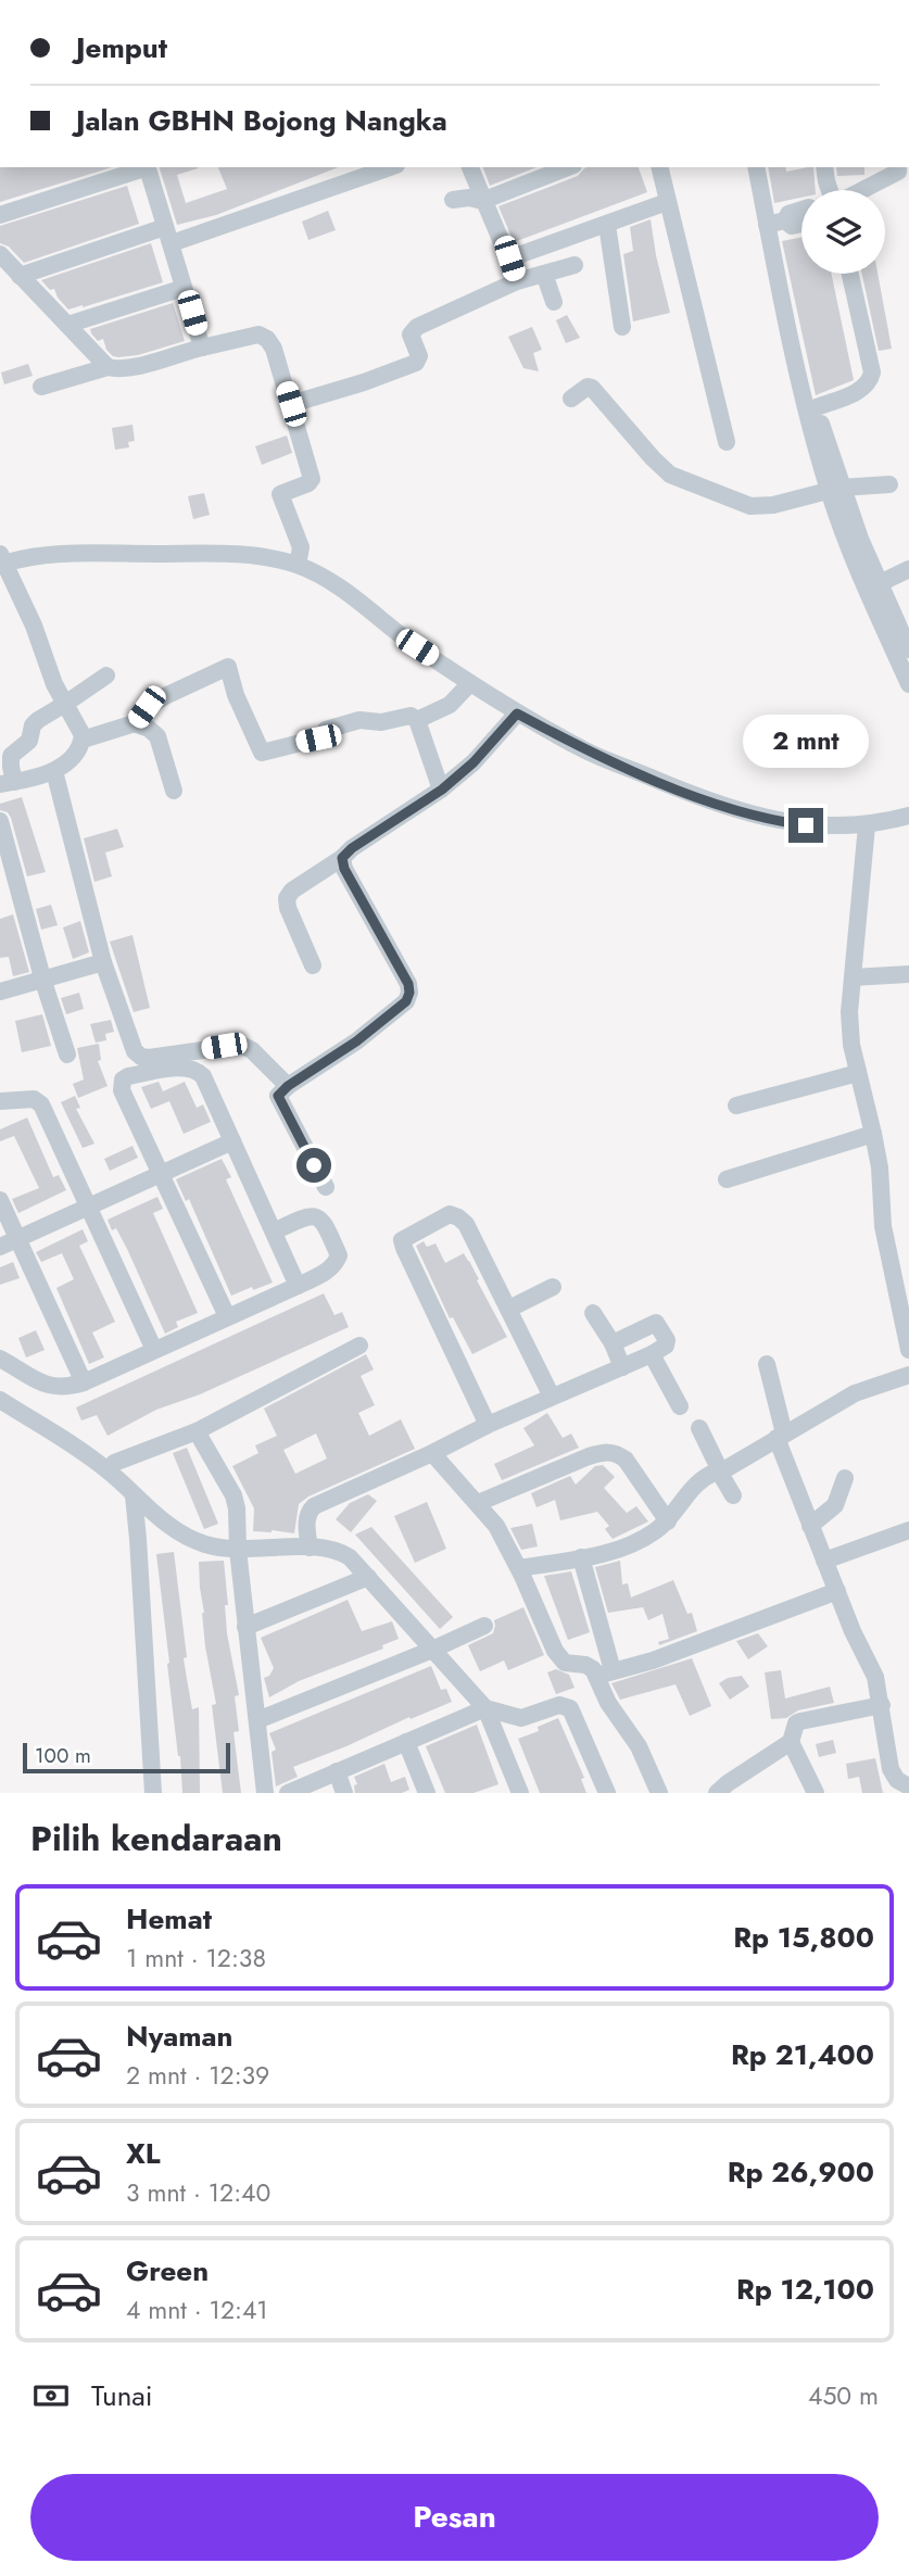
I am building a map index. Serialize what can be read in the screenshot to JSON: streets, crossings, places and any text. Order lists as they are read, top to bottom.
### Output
{
  "scale_bar": "100 m",
  "page": {
    "banner": ["Jemput", "Jalan GBHN Bojong Nangka"],
    "bubble": "2 mnt",
    "scale": "100 m",
    "heading": "Pilih kendaraan",
    "list": [
      {
        "name": "Hemat",
        "note": "1 mnt · 12:38",
        "value": "Rp 15,800"
      },
      {
        "name": "Nyaman",
        "note": "2 mnt · 12:39",
        "value": "Rp 21,400"
      },
      {
        "name": "XL",
        "note": "3 mnt · 12:40",
        "value": "Rp 26,900"
      },
      {
        "name": "Green",
        "note": "4 mnt · 12:41",
        "value": "Rp 12,100"
      }
    ],
    "pay": ["Tunai", "450 m"],
    "buttons": "Pesan"
  }
}
